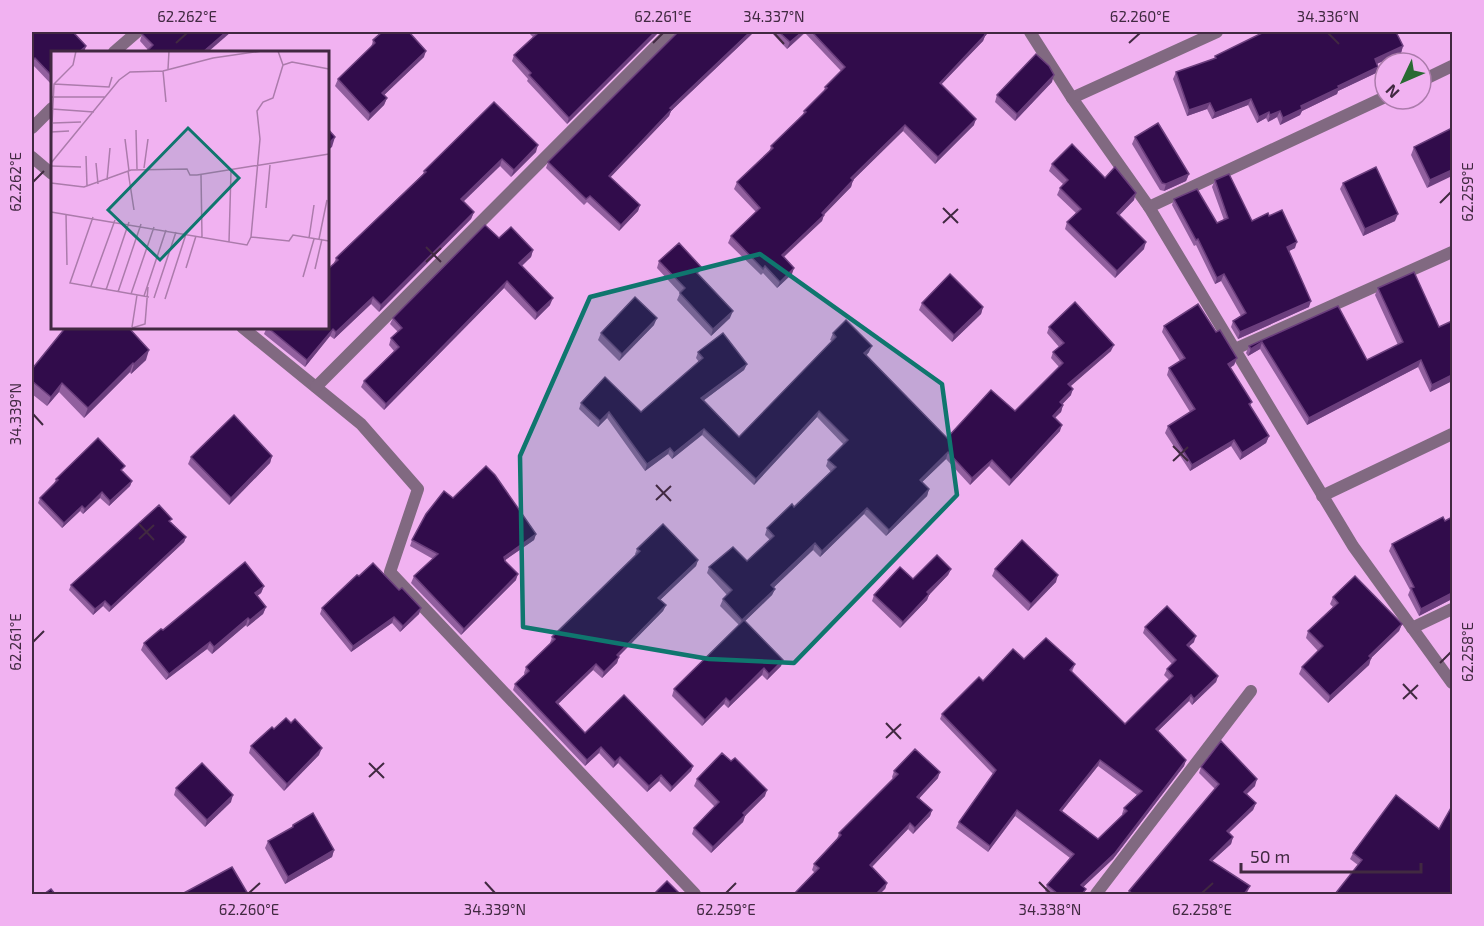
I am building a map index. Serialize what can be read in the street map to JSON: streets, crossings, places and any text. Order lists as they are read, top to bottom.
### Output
{
  "scale_bar": "50 m",
  "north": "bottom left",
  "coordinates": [
    "62.262°E",
    "62.261°E",
    "34.337°N",
    "62.260°E",
    "34.336°N",
    "62.259°E",
    "34.339°N",
    "62.258°E",
    "34.338°N"
  ]
}
